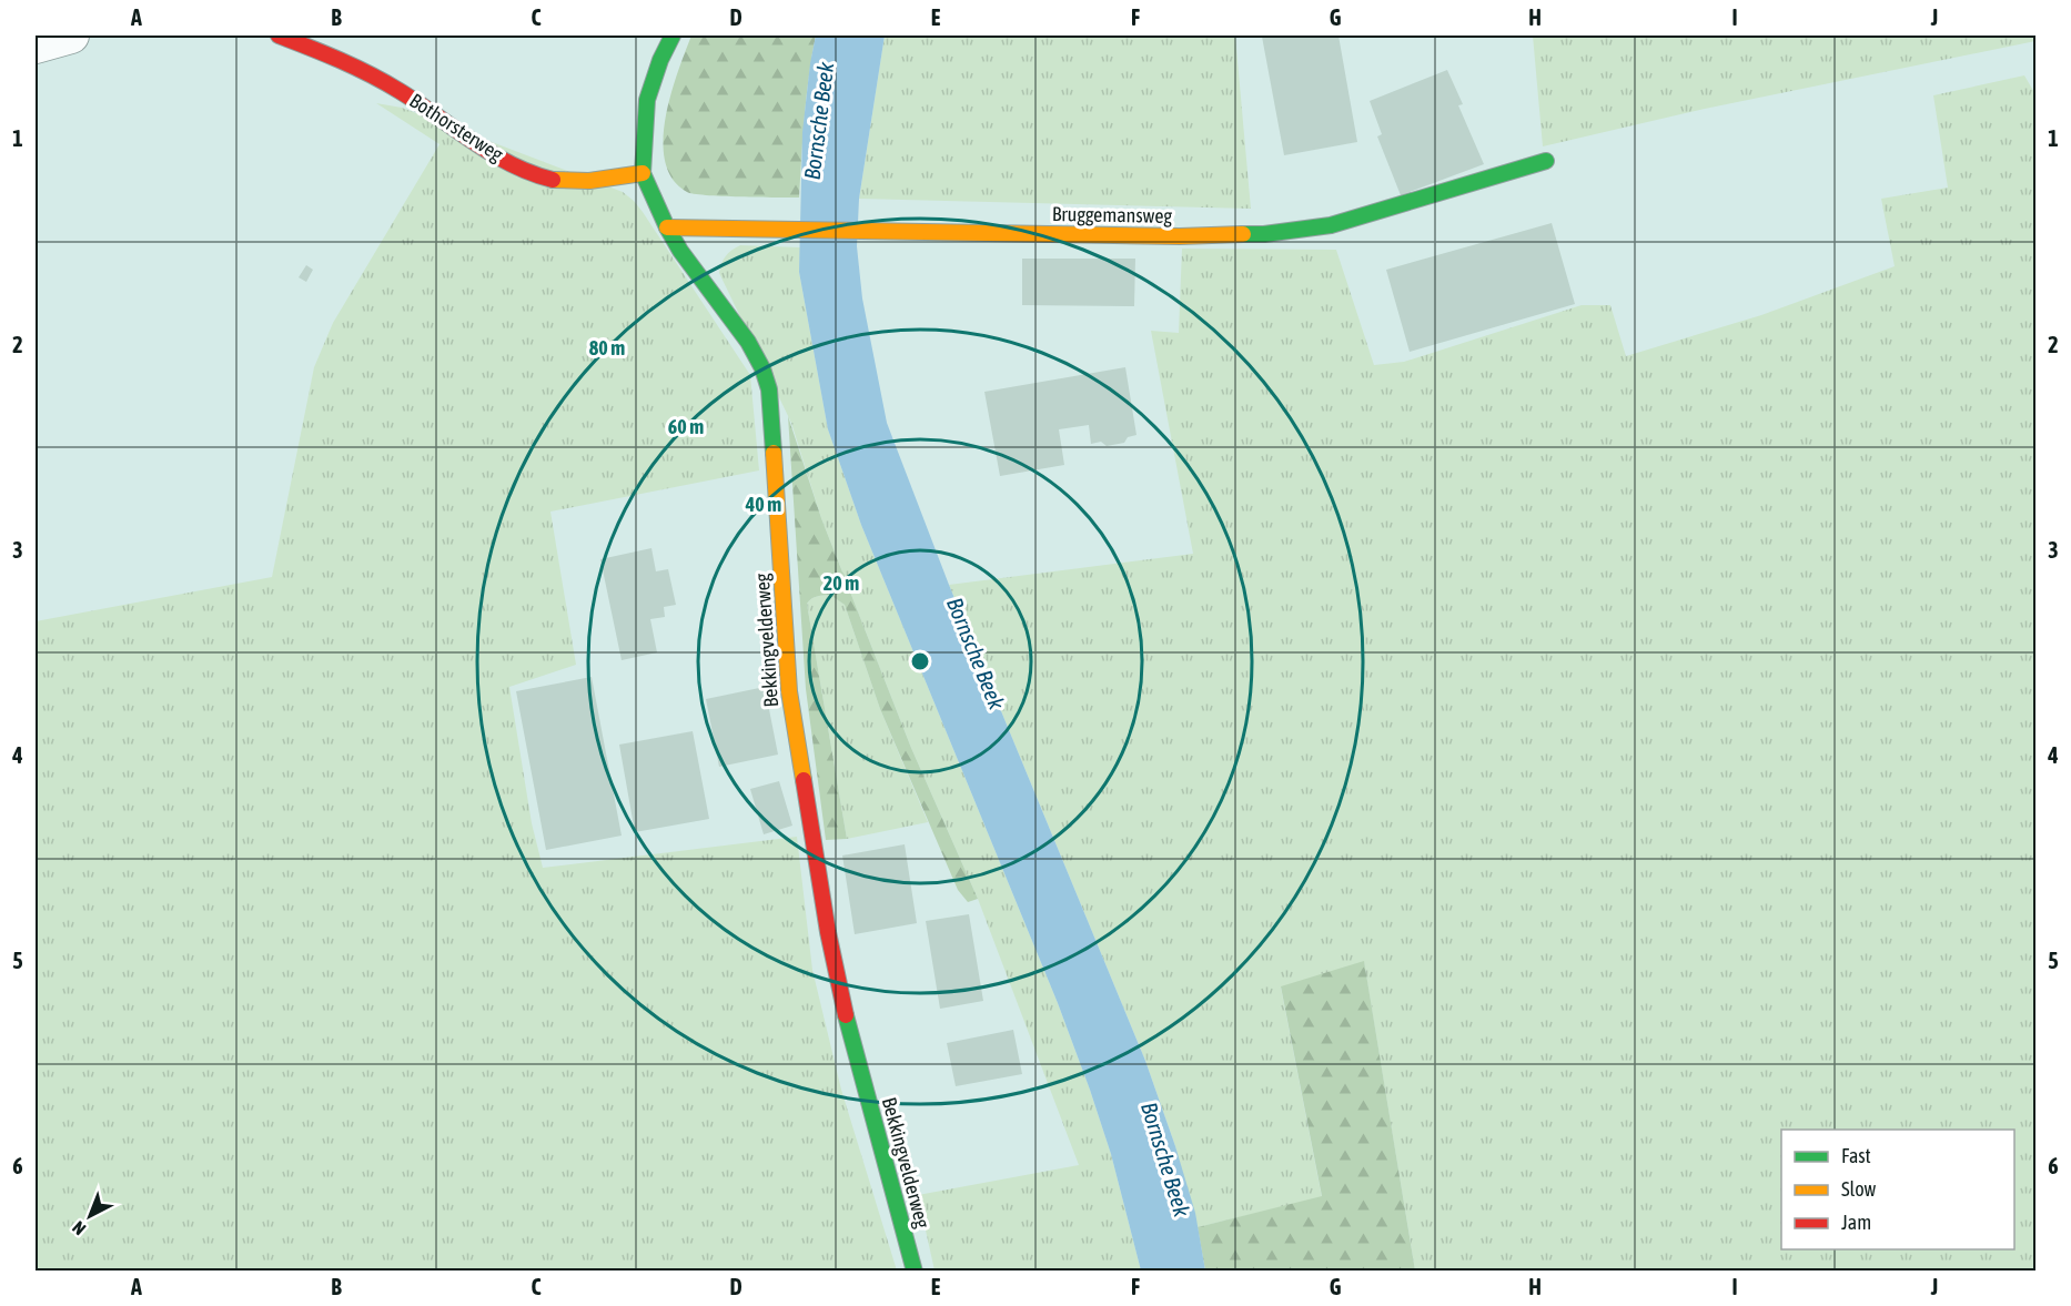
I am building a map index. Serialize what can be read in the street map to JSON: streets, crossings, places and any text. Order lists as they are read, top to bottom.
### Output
{
  "streets": {
    "street": ["Bothorsterweg", "Bruggemansweg", "Bekkingvelderweg"]
  },
  "crossings": [
    ["Bothorsterweg", "Bekkingvelderweg"],
    ["Bruggemansweg", "Bekkingvelderweg"]
  ],
  "water": ["Bornsche Beek"],
  "legend": ["Fast", "Slow", "Jam"],
  "north": "bottom left",
  "grid": {
    "columns": [
      "A",
      "B",
      "C",
      "D",
      "E",
      "F",
      "G",
      "H",
      "I",
      "J"
    ],
    "rows": [
      "1",
      "2",
      "3",
      "4",
      "5",
      "6"
    ]
  },
  "rings": [
    "80 m",
    "60 m",
    "40 m",
    "20 m"
  ]
}
